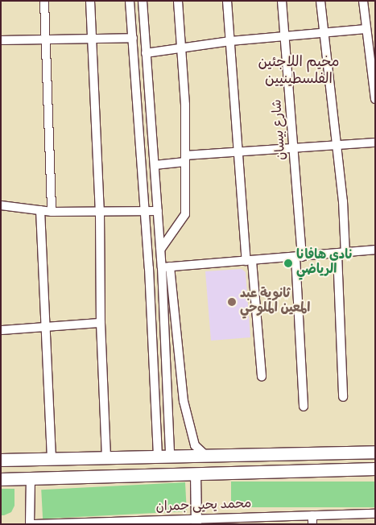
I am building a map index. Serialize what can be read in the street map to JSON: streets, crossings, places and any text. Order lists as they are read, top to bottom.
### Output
{
  "streets": {
    "street": ["شارع بيسان", "محمد يحيى جمران"]
  },
  "districts": ["مخيم اللاجئين الفلسطينيين"],
  "places": ["نادي هافانا الرياضي", "ثانوية عبد المعين الملوحي"]
}
